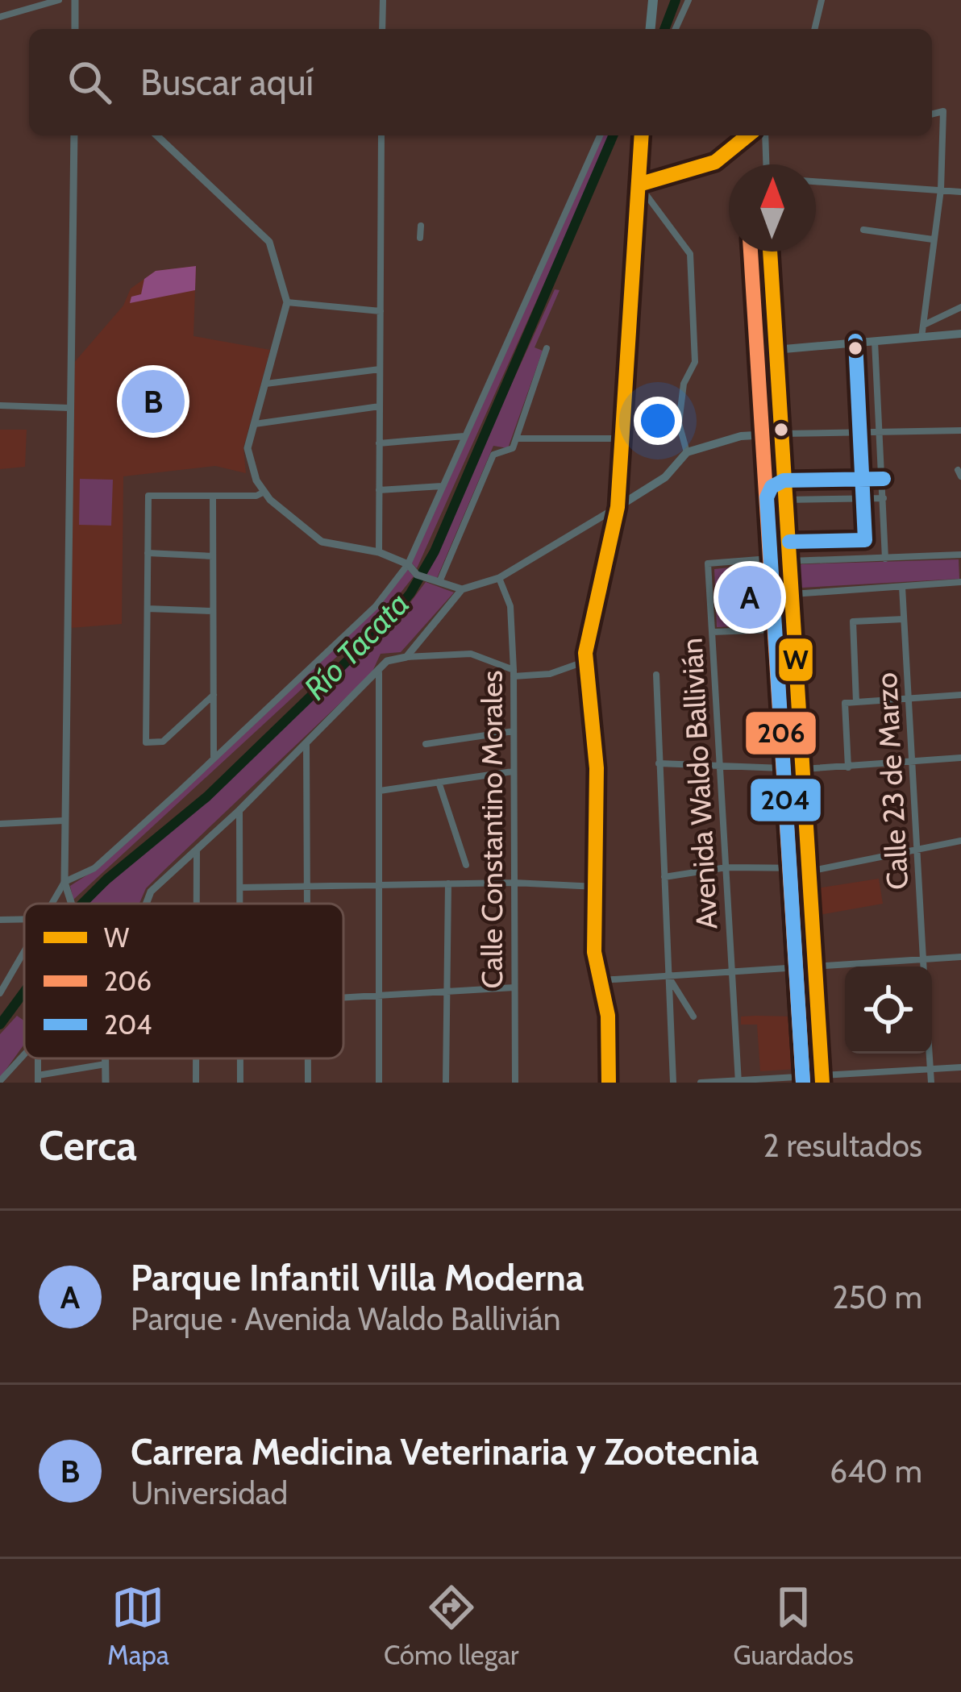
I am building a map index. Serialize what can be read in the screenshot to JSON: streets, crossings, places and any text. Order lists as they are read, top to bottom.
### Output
{
  "streets": {
    "street": ["Calle 23 de Marzo", "Avenida Waldo Ballivián", "Calle Constantino Morales"]
  },
  "water": ["Río Tacata"],
  "lines": ["transit line W", "transit line 206", "transit line 204"],
  "legend": ["W", "206", "204"],
  "north": "top",
  "page": {
    "search": "Buscar aquí",
    "pins": ["B", "A"],
    "heading": ["Cerca", "2 resultados"],
    "list": [
      {
        "mark": "A",
        "name": "Parque Infantil Villa Moderna",
        "note": "Parque · Avenida Waldo Ballivián",
        "value": "250 m"
      },
      {
        "mark": "B",
        "name": "Carrera Medicina Veterinaria y Zootecnia",
        "note": "Universidad",
        "value": "640 m"
      }
    ],
    "nav": ["Mapa", "Cómo llegar", "Guardados"]
  }
}
